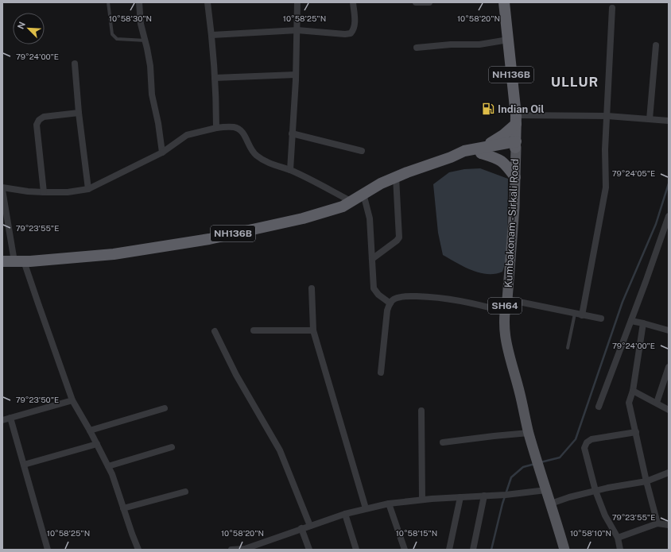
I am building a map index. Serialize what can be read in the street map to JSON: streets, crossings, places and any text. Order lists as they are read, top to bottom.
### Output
{
  "streets": {
    "highway": ["NH136B", "Kumbakonam - Sirkali Road"],
    "main road": ["SH64"]
  },
  "crossings": [
    ["NH136B", "Kumbakonam - Sirkali Road"]
  ],
  "districts": ["ULLUR"],
  "places": {
    "fuel station": ["Indian Oil"]
  },
  "north": "top left",
  "coordinates": [
    "10°58'30\"N",
    "10°58'25\"N",
    "10°58'20\"N",
    "79°24'00\"E",
    "79°24'05\"E",
    "79°23'55\"E",
    "79°23'50\"E",
    "10°58'15\"N",
    "10°58'10\"N"
  ]
}
